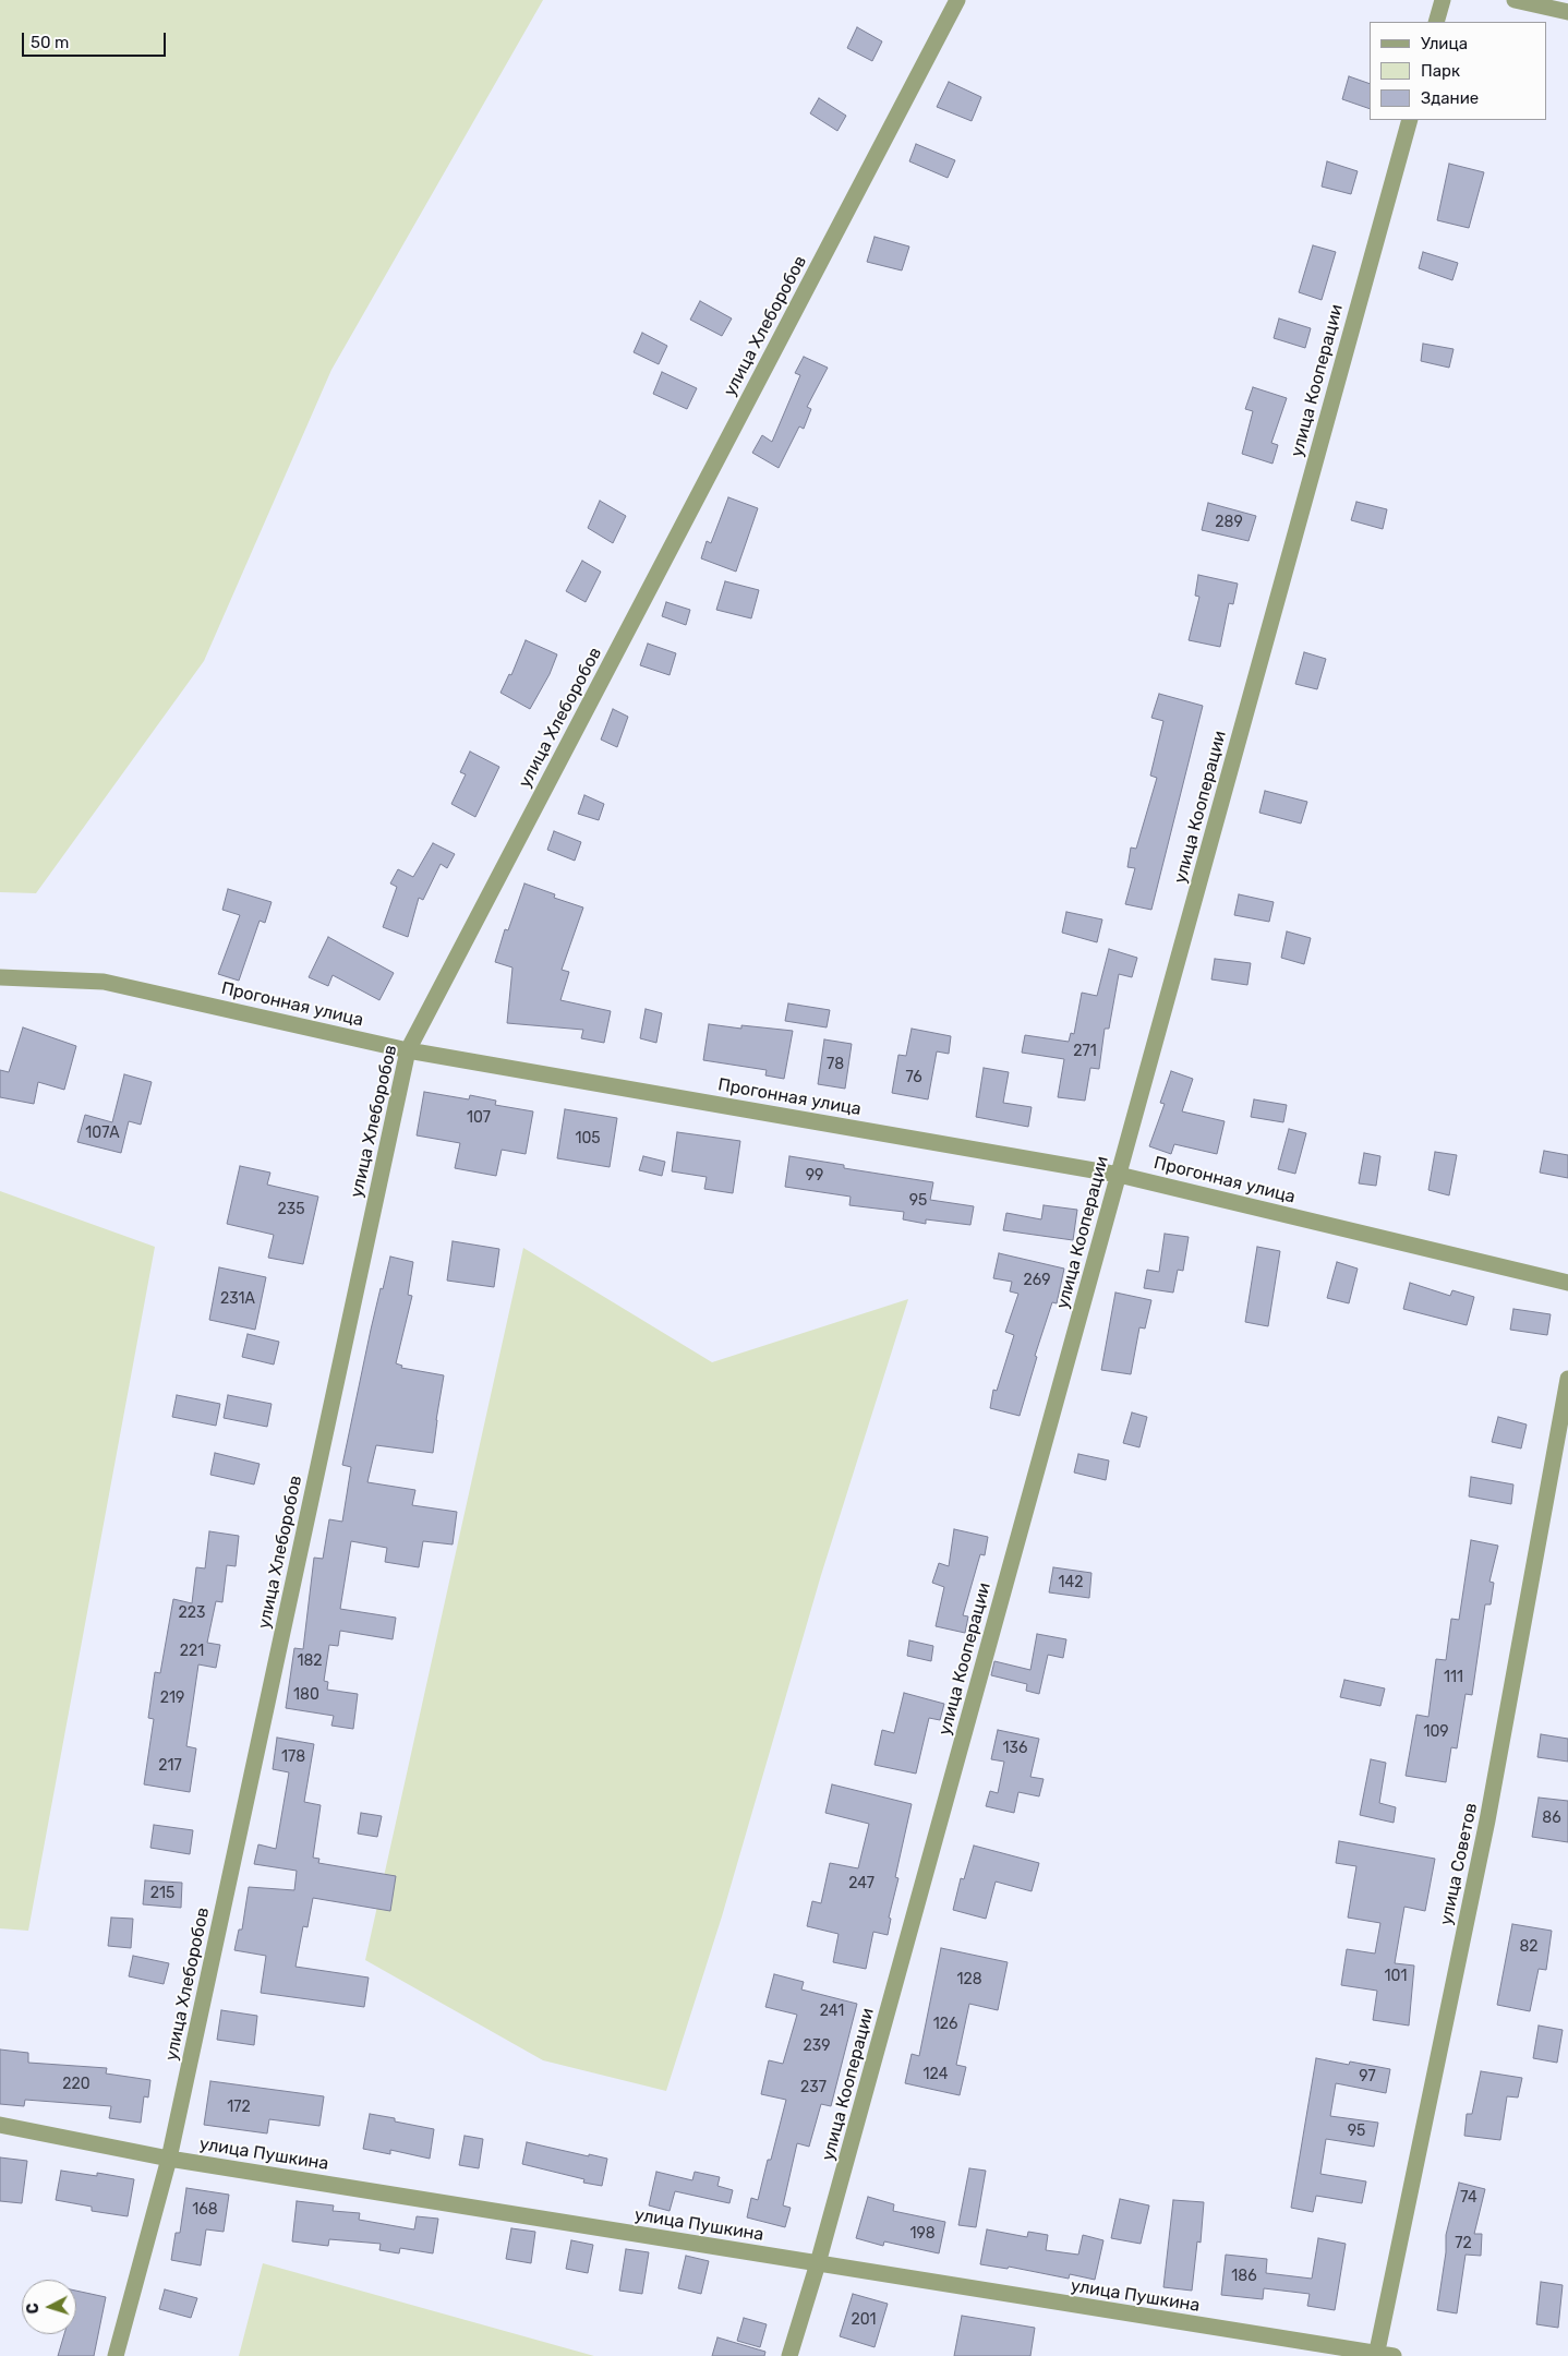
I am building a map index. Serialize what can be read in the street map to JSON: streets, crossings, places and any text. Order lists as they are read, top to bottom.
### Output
{
  "streets": {
    "street": [
      "улица Хлеборобов",
      "улица Кооперации",
      "Прогонная улица",
      "улица Советов",
      "улица Пушкина"
    ]
  },
  "crossings": [
    ["улица Хлеборобов", "Прогонная улица"],
    ["улица Хлеборобов", "улица Пушкина"],
    ["улица Кооперации", "Прогонная улица"],
    ["улица Кооперации", "улица Пушкина"],
    ["улица Советов", "улица Пушкина"]
  ],
  "house_numbers": [
    "289",
    "271",
    "78",
    "76",
    "107",
    "107А",
    "105",
    "99",
    "95",
    "235",
    "269",
    "231А",
    "142",
    "223",
    "221",
    "182",
    "111",
    "180",
    "219",
    "109",
    "136",
    "178",
    "217",
    "86",
    "247",
    "215",
    "82",
    "101",
    "128",
    "241",
    "126",
    "239",
    "124",
    "97",
    "220",
    "237",
    "172",
    "95",
    "74",
    "168",
    "198",
    "72",
    "186",
    "201"
  ],
  "legend": ["Улица", "Парк", "Здание"],
  "scale_bar": "50 m",
  "north": "left"
}
